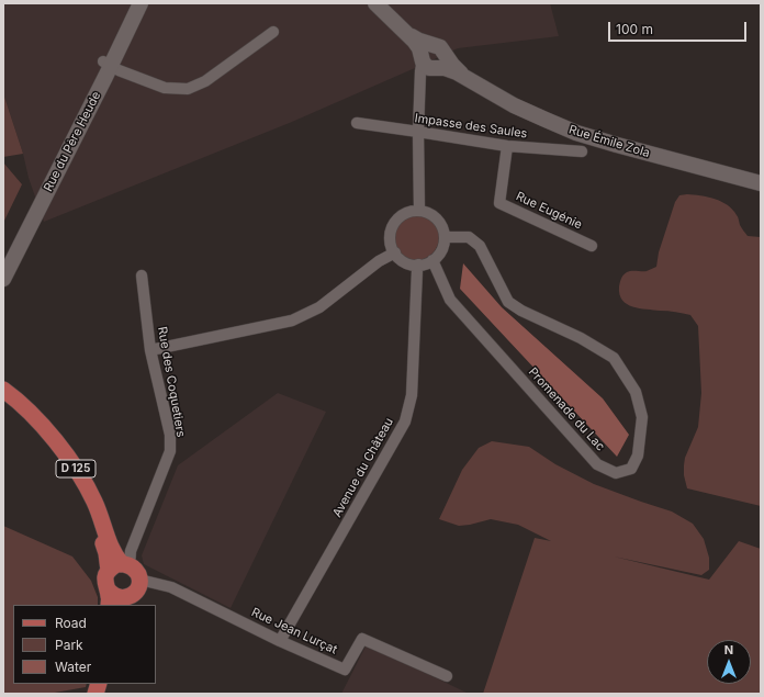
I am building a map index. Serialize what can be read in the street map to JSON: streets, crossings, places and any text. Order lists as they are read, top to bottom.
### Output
{
  "streets": {
    "main road": ["Rue du Père Heude", "Rue Émile Zola", "D 125"],
    "street": [
      "Impasse des Saules",
      "Rue Eugénie",
      "Rue des Coquetiers",
      "Promenade du Lac",
      "Avenue du Château",
      "Rue Jean Lurçat"
    ]
  },
  "crossings": [
    ["Impasse des Saules", "Rue Eugénie"],
    ["Rue des Coquetiers", "D 125"],
    ["Promenade du Lac", "Avenue du Château"],
    ["Avenue du Château", "Rue Jean Lurçat"]
  ],
  "legend": ["Road", "Park", "Water"],
  "scale_bar": "100 m",
  "north": "top"
}
